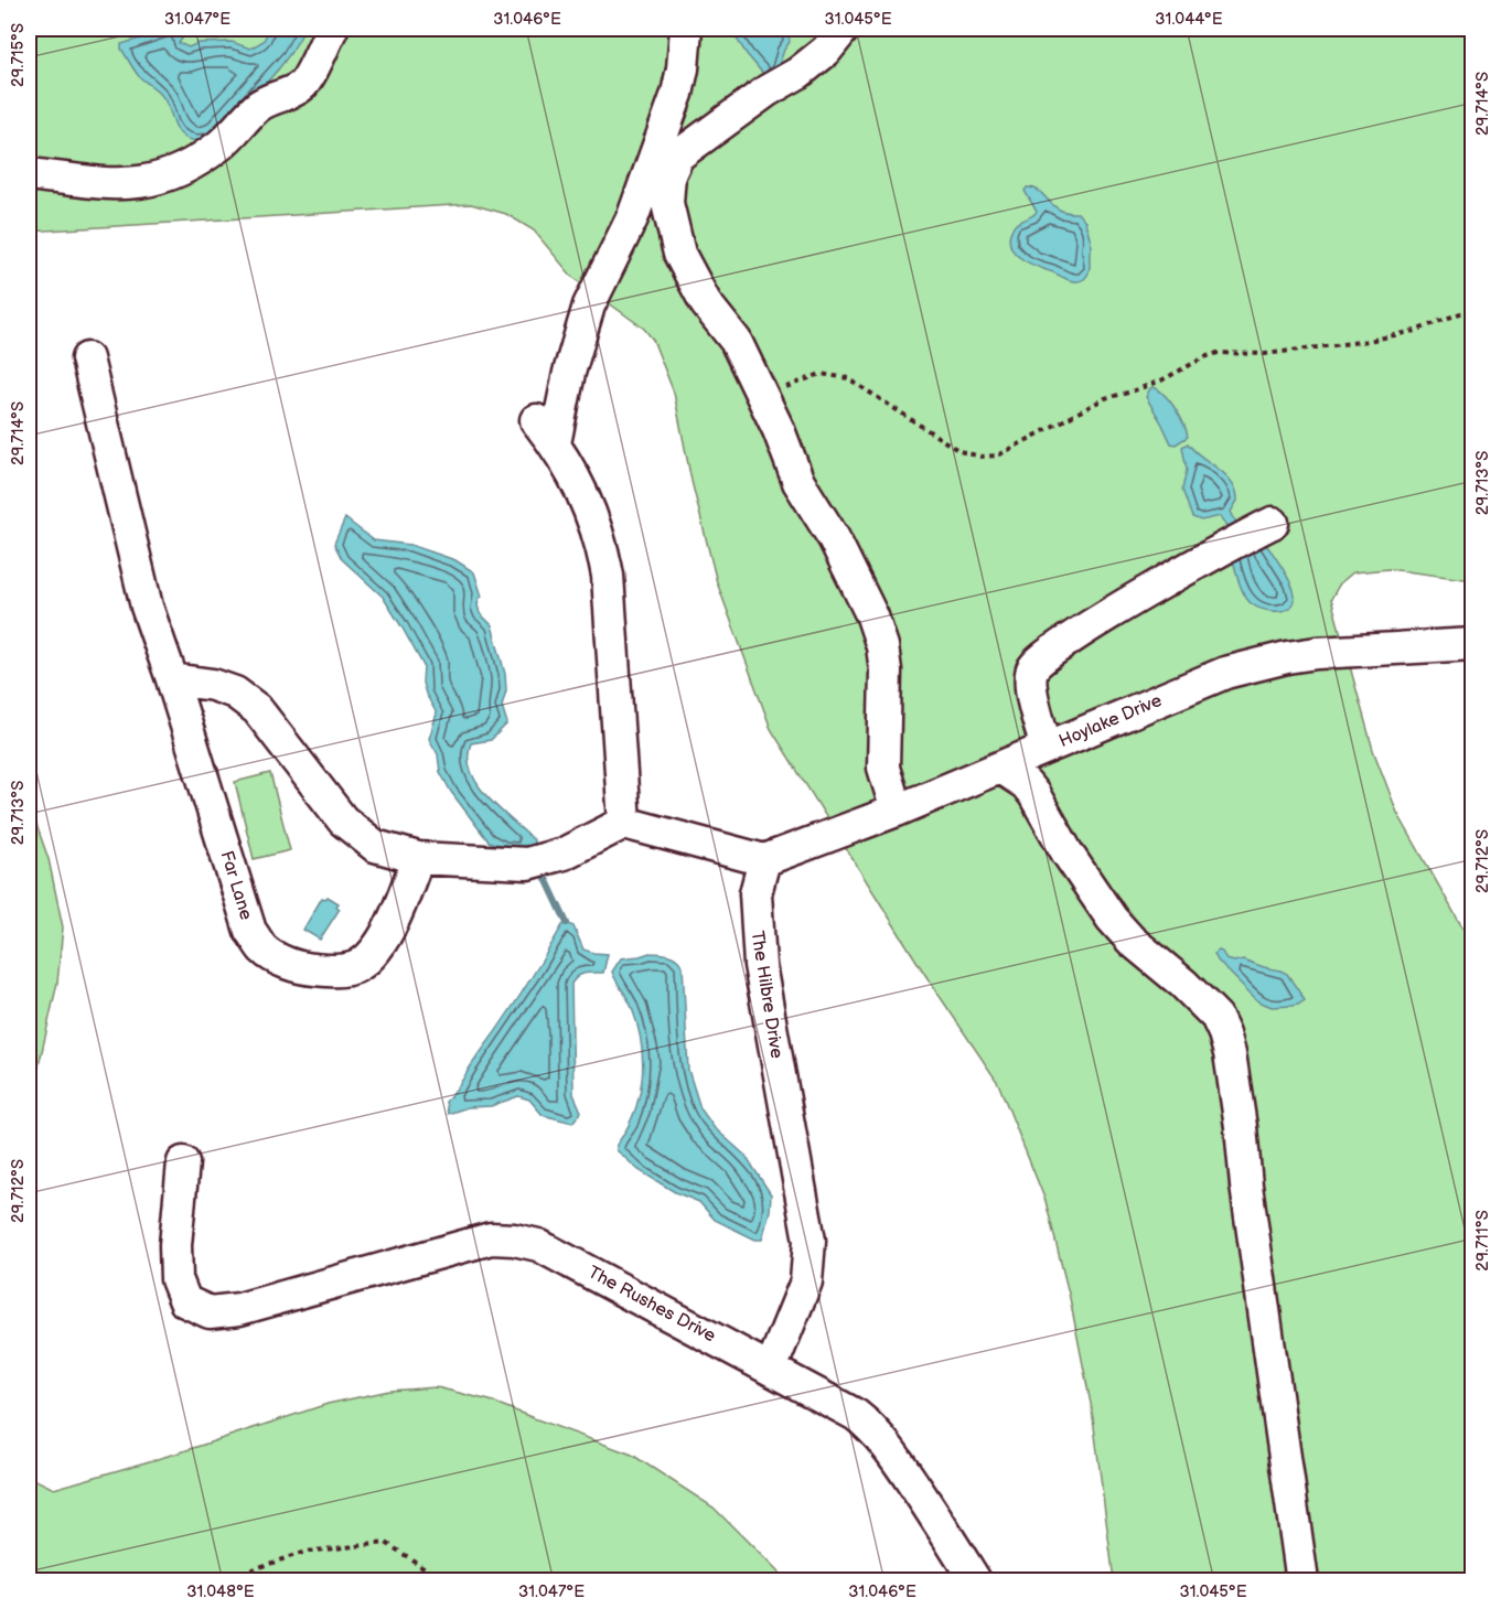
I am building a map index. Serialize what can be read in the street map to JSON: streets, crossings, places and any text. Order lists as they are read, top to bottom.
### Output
{
  "streets": {
    "street": [
      "Hoylake Drive",
      "Far Lane",
      "The Hilbre Drive",
      "The Rushes Drive"
    ]
  },
  "crossings": [
    ["Hoylake Drive", "The Hilbre Drive"],
    ["The Hilbre Drive", "The Rushes Drive"]
  ],
  "coordinates": [
    "31.047°E",
    "31.046°E",
    "31.045°E",
    "31.044°E",
    "29.715°S",
    "29.714°S",
    "29.713°S",
    "29.712°S",
    "29.711°S",
    "31.048°E"
  ]
}
